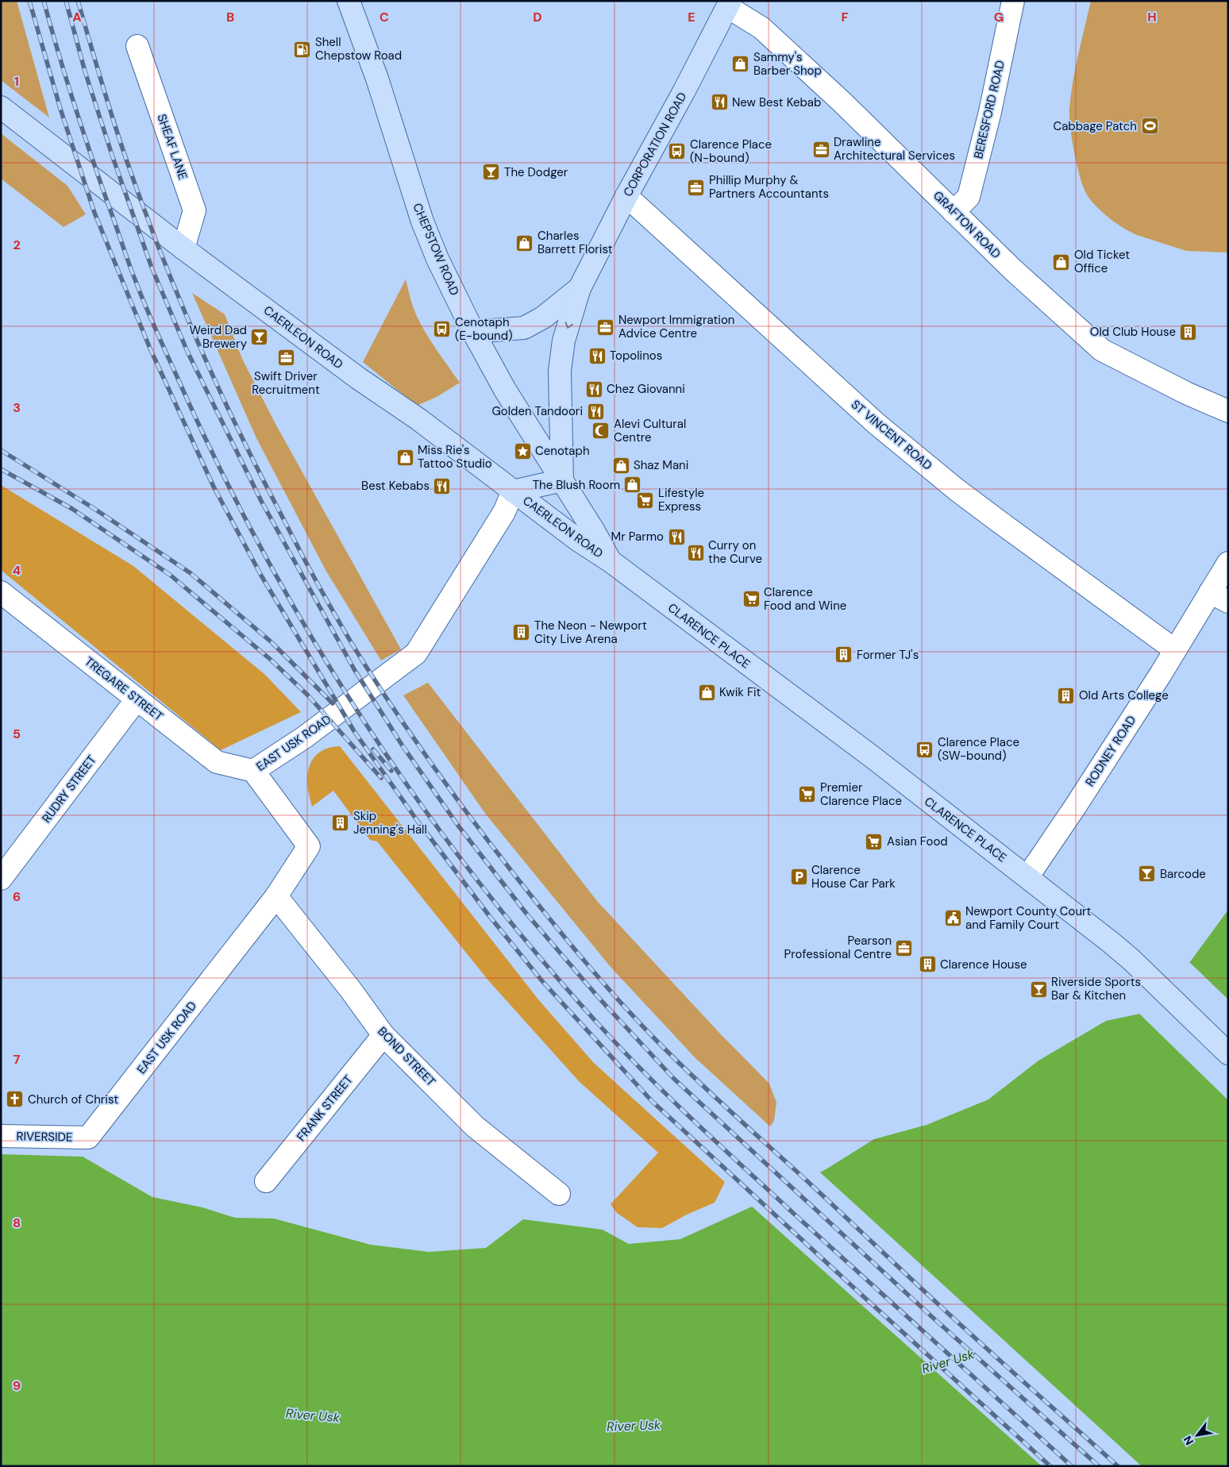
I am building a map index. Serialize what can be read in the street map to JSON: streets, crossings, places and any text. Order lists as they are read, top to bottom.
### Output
{
  "streets": {
    "main road": [
      "CORPORATION ROAD",
      "CHEPSTOW ROAD",
      "CAERLEON ROAD",
      "CLARENCE PLACE"
    ],
    "street": [
      "BERESFORD ROAD",
      "SHEAF LANE",
      "GRAFTON ROAD",
      "ST VINCENT ROAD",
      "TREGARE STREET",
      "EAST USK ROAD",
      "RODNEY ROAD",
      "RUDRY STREET",
      "BOND STREET",
      "FRANK STREET",
      "RIVERSIDE"
    ]
  },
  "crossings": [
    ["BERESFORD ROAD", "GRAFTON ROAD"],
    ["CORPORATION ROAD", "GRAFTON ROAD"],
    ["CORPORATION ROAD", "ST VINCENT ROAD"],
    ["SHEAF LANE", "CAERLEON ROAD"],
    ["CHEPSTOW ROAD", "CLARENCE PLACE"],
    ["CAERLEON ROAD", "CLARENCE PLACE"],
    ["CAERLEON ROAD", "EAST USK ROAD"],
    ["ST VINCENT ROAD", "RODNEY ROAD"],
    ["CLARENCE PLACE", "RODNEY ROAD"],
    ["TREGARE STREET", "EAST USK ROAD"],
    ["TREGARE STREET", "RUDRY STREET"],
    ["EAST USK ROAD", "BOND STREET"],
    ["EAST USK ROAD", "RIVERSIDE"],
    ["BOND STREET", "FRANK STREET"]
  ],
  "water": ["River Usk"],
  "places": {
    "fuel station": ["Shell Chepstow Road"],
    "shop": [
      "Sammy's Barber Shop",
      "Charles Barrett Florist",
      "Old Ticket Office",
      "Miss Rie's Tattoo Studio",
      "Shaz Mani",
      "The Blush Room",
      "Kwik Fit"
    ],
    "restaurant": [
      "New Best Kebab",
      "Topolinos",
      "Chez Giovanni",
      "Golden Tandoori",
      "Best Kebabs",
      "Mr Parmo",
      "Curry on the Curve"
    ],
    "sports": ["Cabbage Patch"],
    "office": [
      "Drawline Architectural Services",
      "Phillip Murphy & Partners Accountants",
      "Newport Immigration Advice Centre",
      "Swift Driver Recruitment",
      "Pearson Professional Centre"
    ],
    "bus stop": ["Clarence Place (N-bound)", "Cenotaph (E-bound)", "Clarence Place (SW-bound)"],
    "bar": [
      "The Dodger",
      "Weird Dad Brewery",
      "Barcode",
      "Riverside Sports Bar & Kitchen"
    ],
    "building": [
      "Old Club House",
      "The Neon - Newport City Live Arena",
      "Former TJ's",
      "Old Arts College",
      "Skip Jenning's Hall",
      "Clarence House"
    ],
    "mosque": ["Alevi Cultural Centre"],
    "place": ["Cenotaph"],
    "supermarket": [
      "Lifestyle Express",
      "Clarence Food and Wine",
      "Premier Clarence Place",
      "Asian Food"
    ],
    "parking": ["Clarence House Car Park"],
    "public building": ["Newport County Court and Family Court"],
    "church": ["Church of Christ"]
  },
  "north": "bottom left",
  "grid": {
    "columns": [
      "A",
      "B",
      "C",
      "D",
      "E",
      "F",
      "G",
      "H"
    ],
    "rows": [
      "1",
      "2",
      "3",
      "4",
      "5",
      "6",
      "7",
      "8",
      "9"
    ]
  }
}
